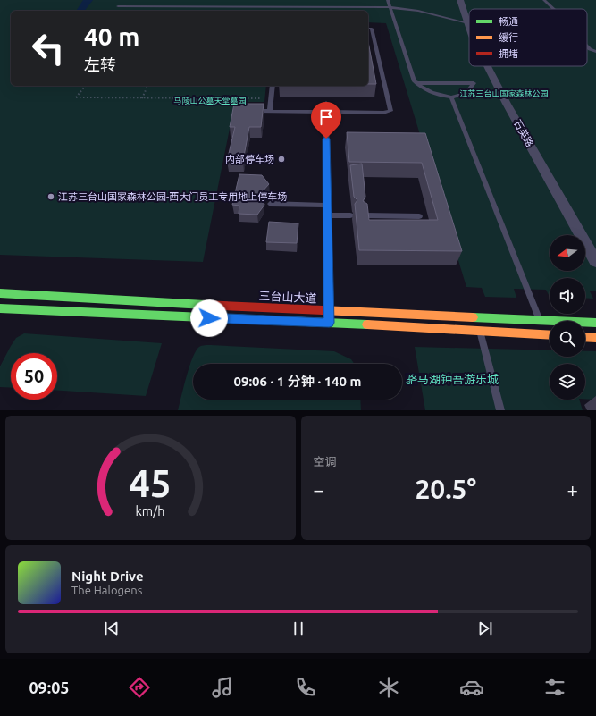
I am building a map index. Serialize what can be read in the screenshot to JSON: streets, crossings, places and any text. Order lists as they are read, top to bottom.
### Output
{
  "streets": {
    "main road": ["三台山大道"],
    "street": ["石英路"]
  },
  "parks": ["江苏三台山国家森林公园", "马陵山公墓天堂墓园", "骆马湖钟吾游乐城"],
  "places": ["内部停车场", "江苏三台山国家森林公园-西大门员工专用地上停车场"],
  "legend": ["畅通", "缓行", "拥堵"],
  "north": "left",
  "page": {
    "turn": ["40 m", "左转"],
    "limit": "50",
    "trip": "09:06 · 1 分钟 · 140 m",
    "tile": "空调",
    "heat": ["−", "20.5°", "+"],
    "song": ["Night Drive", "The Halogens"],
    "tabs": "09:05",
    "gauge": ["45", "km/h"]
  }
}
